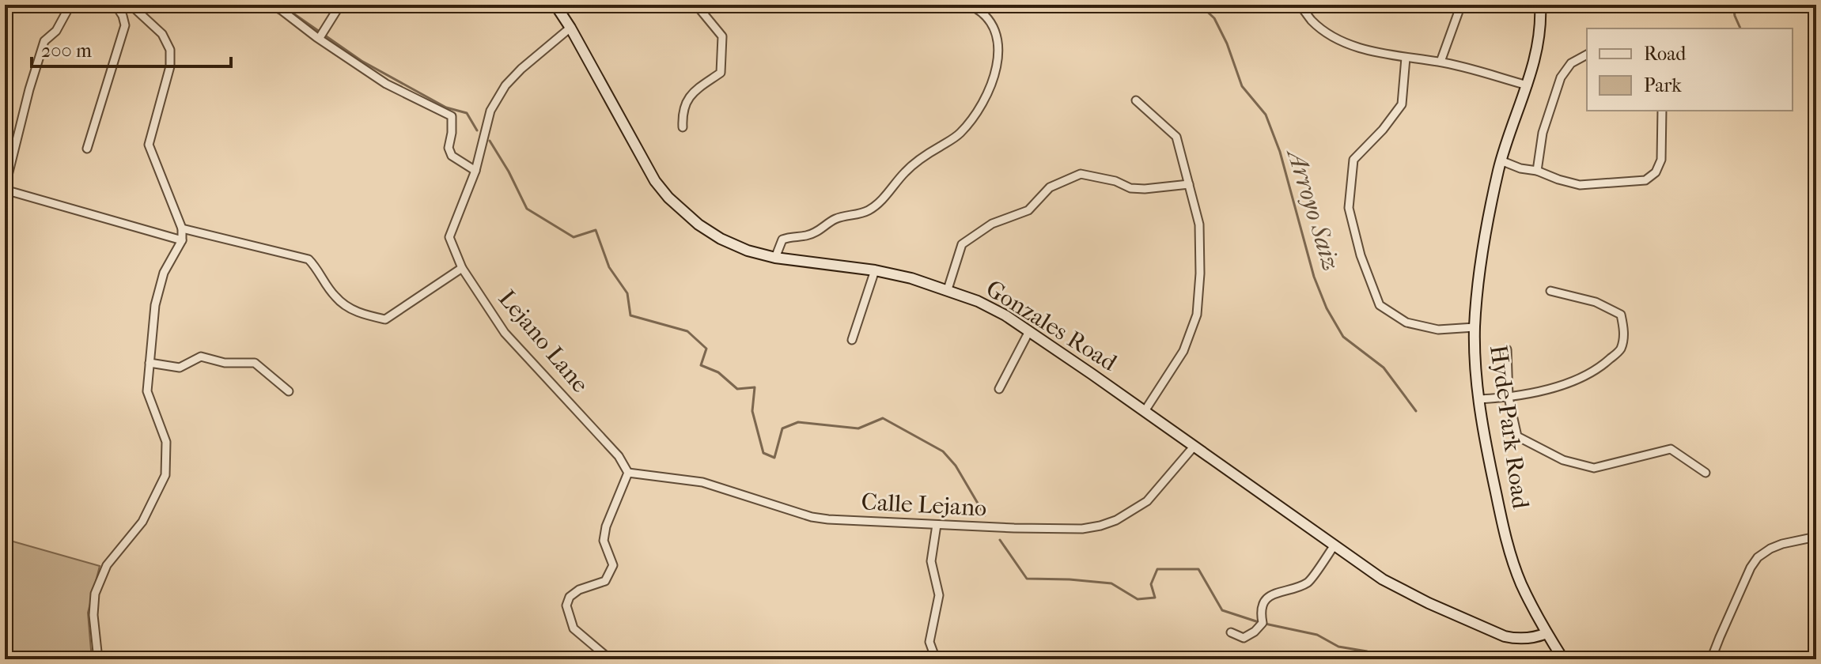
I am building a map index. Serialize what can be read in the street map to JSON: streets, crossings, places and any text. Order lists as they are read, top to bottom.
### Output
{
  "streets": {
    "street": [
      "Gonzales Road",
      "Lejano Lane",
      "Hyde Park Road",
      "Calle Lejano"
    ]
  },
  "crossings": [
    ["Gonzales Road", "Lejano Lane"],
    ["Gonzales Road", "Hyde Park Road"],
    ["Gonzales Road", "Calle Lejano"],
    ["Lejano Lane", "Calle Lejano"]
  ],
  "water": ["Arroyo Saiz"],
  "legend": ["Road", "Park"],
  "scale_bar": "200 m"
}
